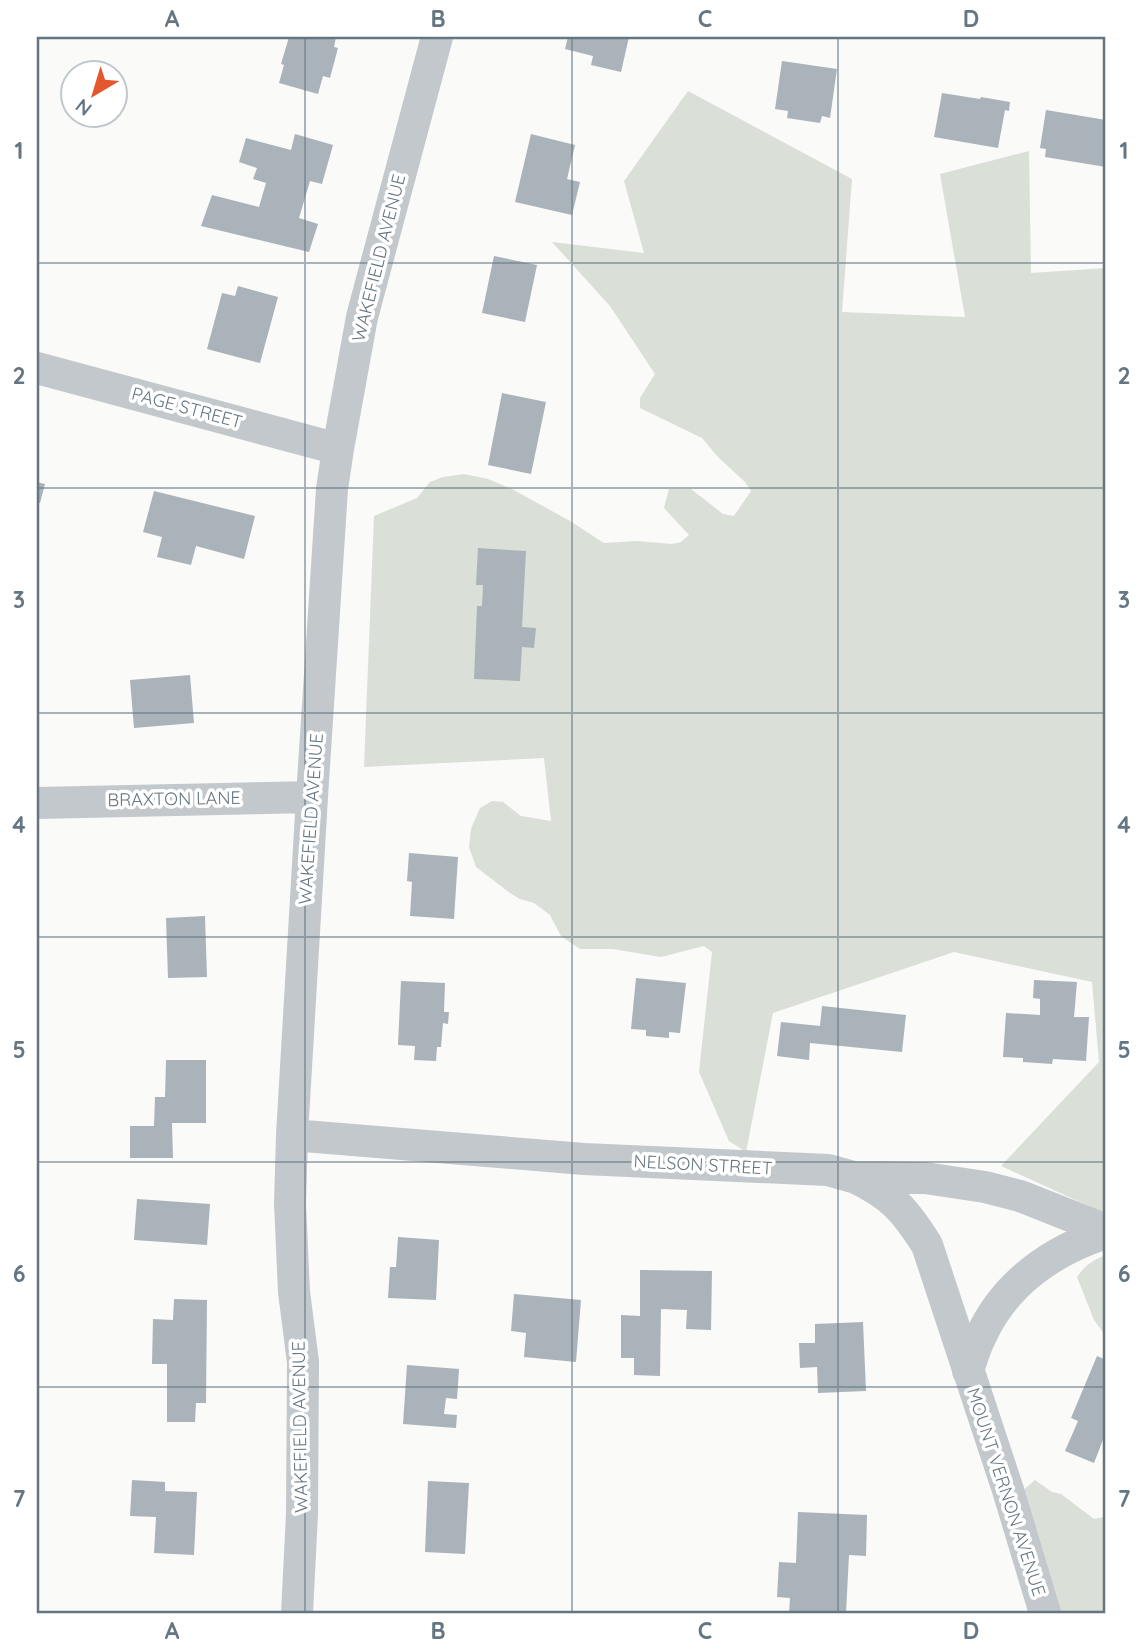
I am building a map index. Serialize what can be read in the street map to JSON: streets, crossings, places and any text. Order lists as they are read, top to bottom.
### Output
{
  "streets": {
    "street": [
      "WAKEFIELD AVENUE",
      "PAGE STREET",
      "BRAXTON LANE",
      "NELSON STREET",
      "MOUNT VERNON AVENUE"
    ]
  },
  "crossings": [
    ["WAKEFIELD AVENUE", "PAGE STREET"],
    ["WAKEFIELD AVENUE", "BRAXTON LANE"],
    ["WAKEFIELD AVENUE", "NELSON STREET"],
    ["NELSON STREET", "MOUNT VERNON AVENUE"]
  ],
  "north": "bottom left",
  "grid": {
    "columns": [
      "A",
      "B",
      "C",
      "D"
    ],
    "rows": [
      "1",
      "2",
      "3",
      "4",
      "5",
      "6",
      "7"
    ]
  }
}
